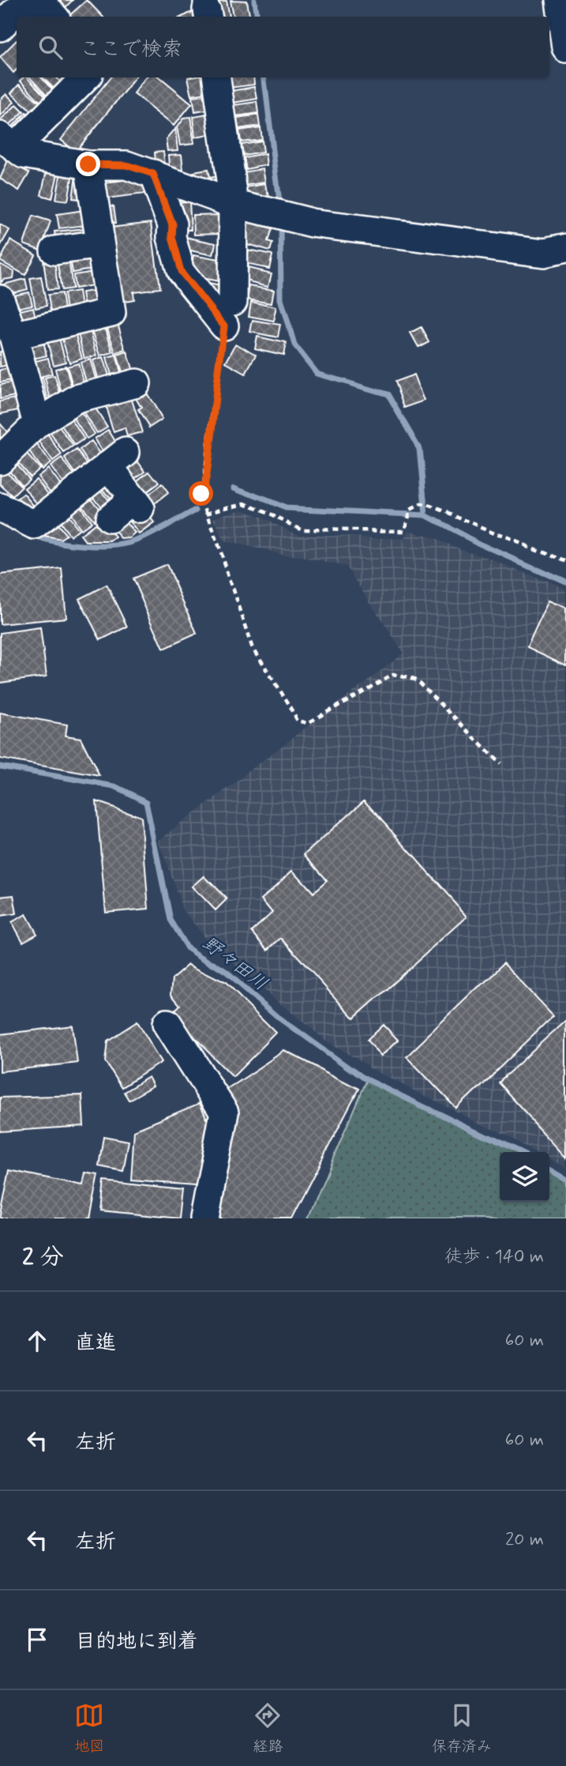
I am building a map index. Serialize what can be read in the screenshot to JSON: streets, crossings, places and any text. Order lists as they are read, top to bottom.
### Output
{
  "water": ["野々田川"],
  "page": {
    "search": "ここで検索",
    "heading": ["2 分", "徒歩 · 140 m"],
    "list": [
      ["直進", "60 m"],
      ["左折", "60 m"],
      ["左折", "20 m"],
      "目的地に到着"
    ],
    "nav": ["地図", "経路", "保存済み"]
  }
}
